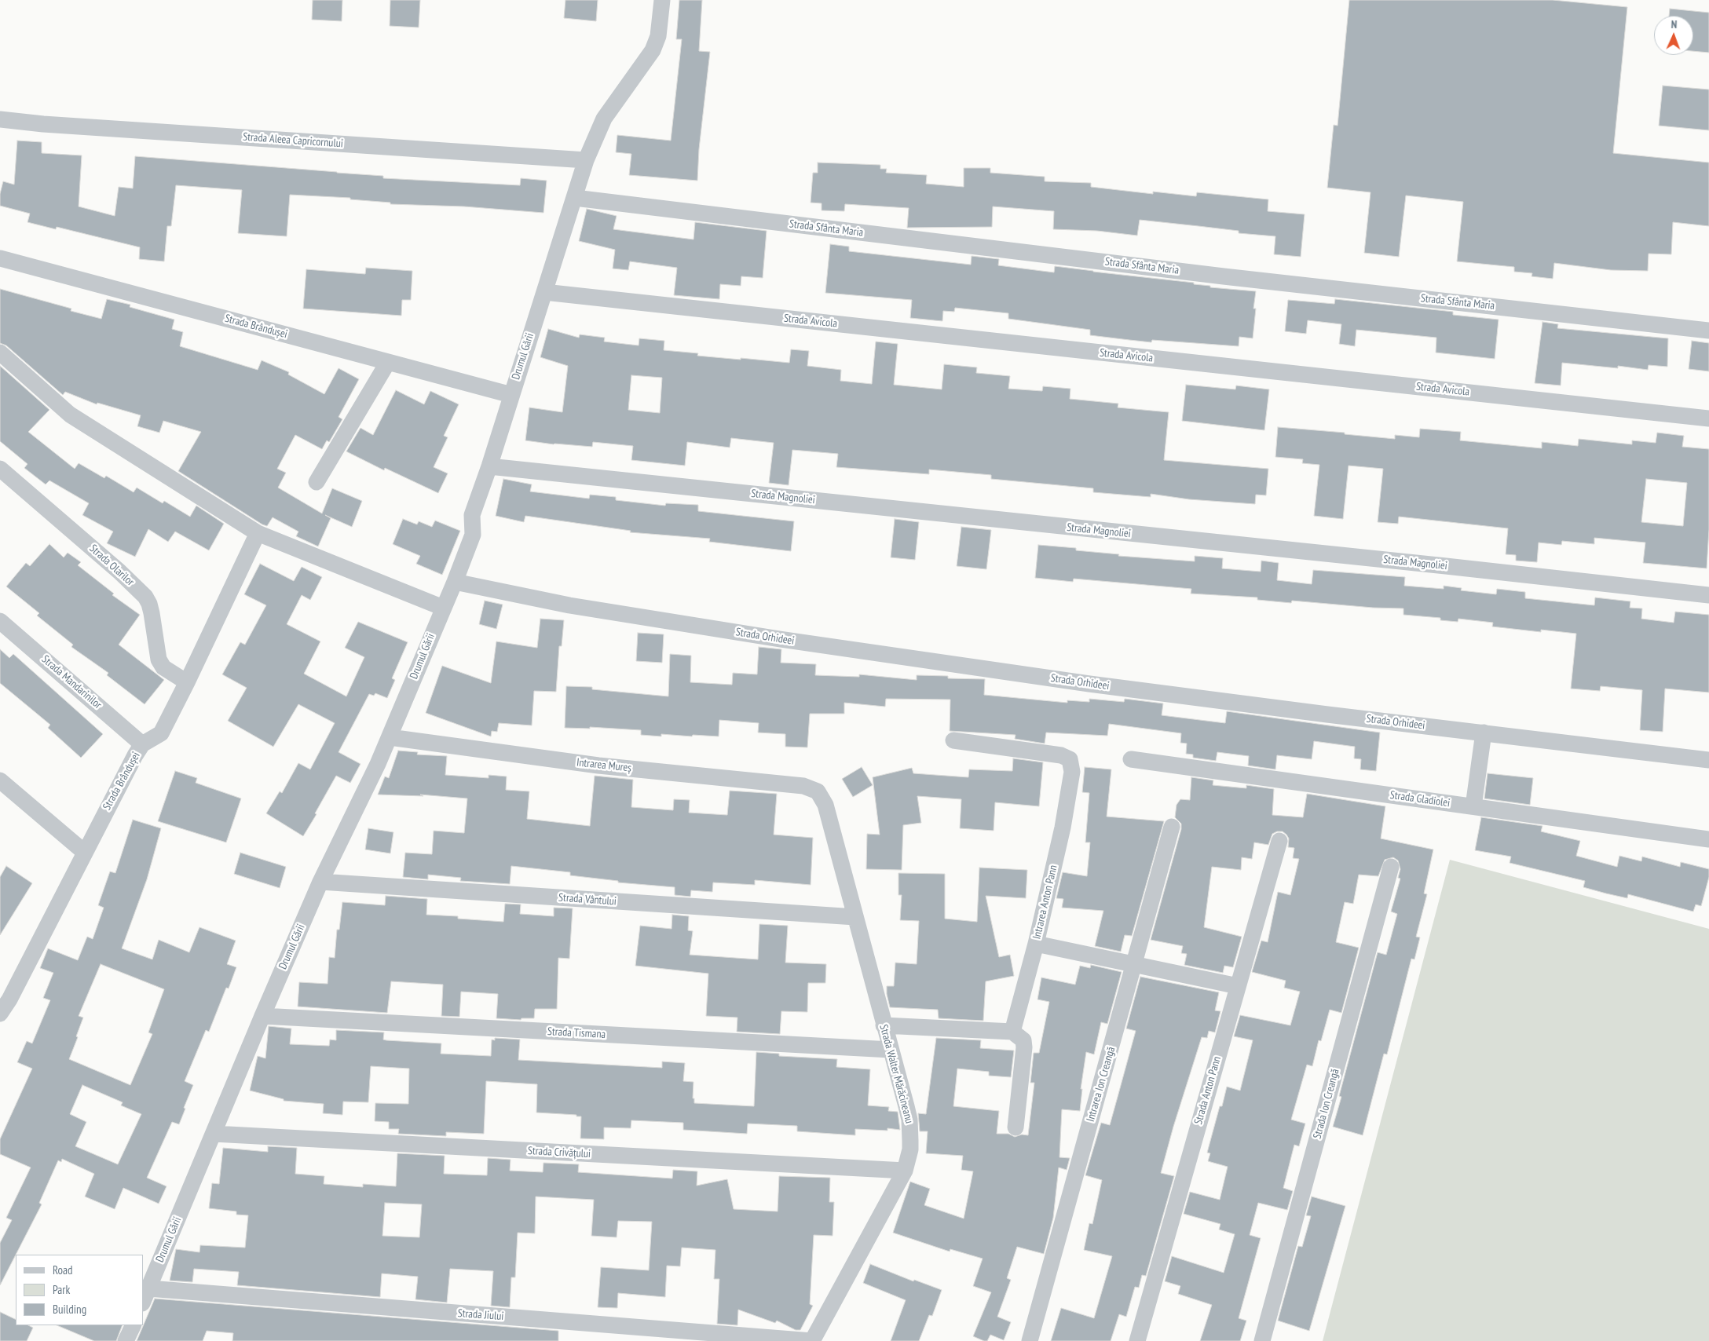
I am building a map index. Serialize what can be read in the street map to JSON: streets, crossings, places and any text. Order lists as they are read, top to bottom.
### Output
{
  "streets": {
    "street": [
      "Strada Aleea Capricornului",
      "Strada Sfânta Maria",
      "Strada Avicola",
      "Strada Brândușei",
      "Drumul Gării",
      "Strada Magnoliei",
      "Strada Olarilor",
      "Strada Orhideei",
      "Strada Mandarinilor",
      "Intrarea Mureș",
      "Strada Gladiolei",
      "Strada Vântului",
      "Intrarea Anton Pann",
      "Strada Tismana",
      "Strada Walter Mărăcineanu",
      "Intrarea Ion Creangă",
      "Strada Anton Pann",
      "Strada Ion Creangă",
      "Strada Crivățului",
      "Strada Jiului"
    ]
  },
  "crossings": [
    ["Strada Aleea Capricornului", "Drumul Gării"],
    ["Strada Sfânta Maria", "Drumul Gării"],
    ["Strada Avicola", "Drumul Gării"],
    ["Strada Brândușei", "Drumul Gării"],
    ["Strada Brândușei", "Strada Olarilor"],
    ["Strada Brândușei", "Strada Mandarinilor"],
    ["Drumul Gării", "Strada Magnoliei"],
    ["Drumul Gării", "Strada Orhideei"],
    ["Drumul Gării", "Intrarea Mureș"],
    ["Drumul Gării", "Strada Vântului"],
    ["Drumul Gării", "Strada Tismana"],
    ["Drumul Gării", "Strada Crivățului"],
    ["Drumul Gării", "Strada Jiului"],
    ["Intrarea Mureș", "Strada Walter Mărăcineanu"],
    ["Strada Vântului", "Strada Walter Mărăcineanu"],
    ["Strada Tismana", "Strada Walter Mărăcineanu"],
    ["Strada Walter Mărăcineanu", "Strada Crivățului"],
    ["Strada Walter Mărăcineanu", "Strada Jiului"]
  ],
  "legend": ["Road", "Park", "Building"],
  "north": "top"
}
